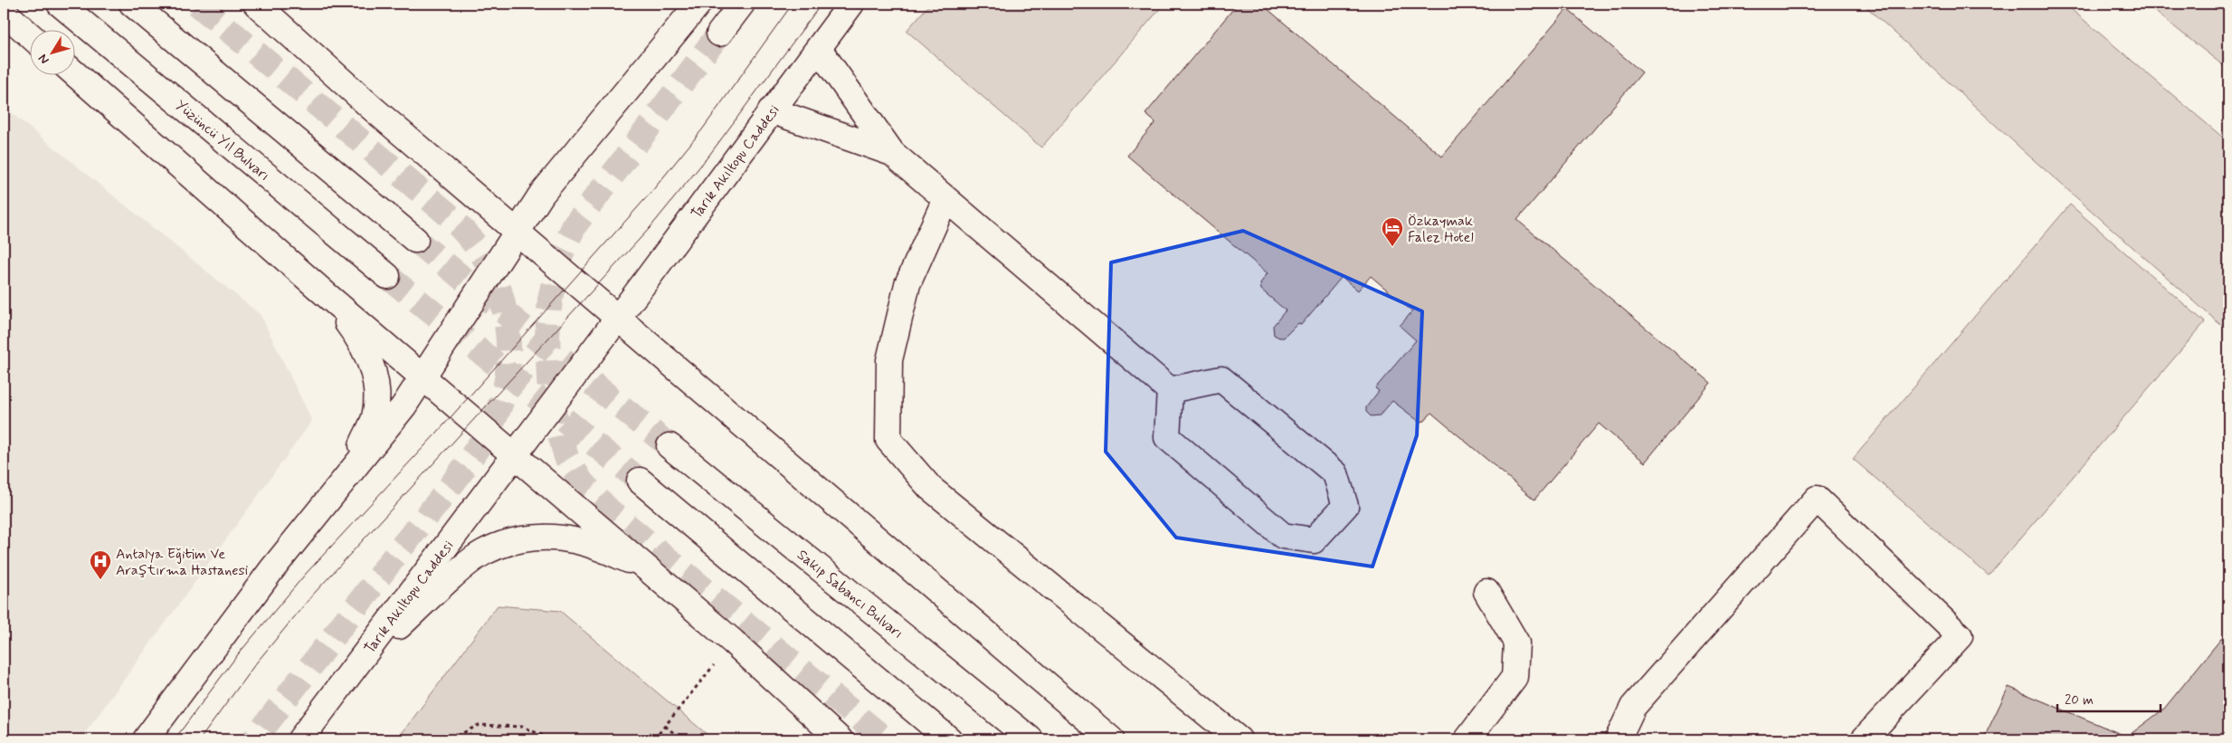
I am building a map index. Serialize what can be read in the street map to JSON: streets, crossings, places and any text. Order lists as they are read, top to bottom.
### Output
{
  "streets": {
    "main road": ["Yüzüncü Yıl Bulvarı", "Tarık Akıltopu Caddesi", "Sakıp Sabancı Bulvarı"]
  },
  "places": {
    "hotel": ["Özkaymak Falez Hotel"],
    "hospital": ["Antalya Eğitim Ve Araştırma Hastanesi"]
  },
  "scale_bar": "20 m",
  "north": "bottom left"
}
